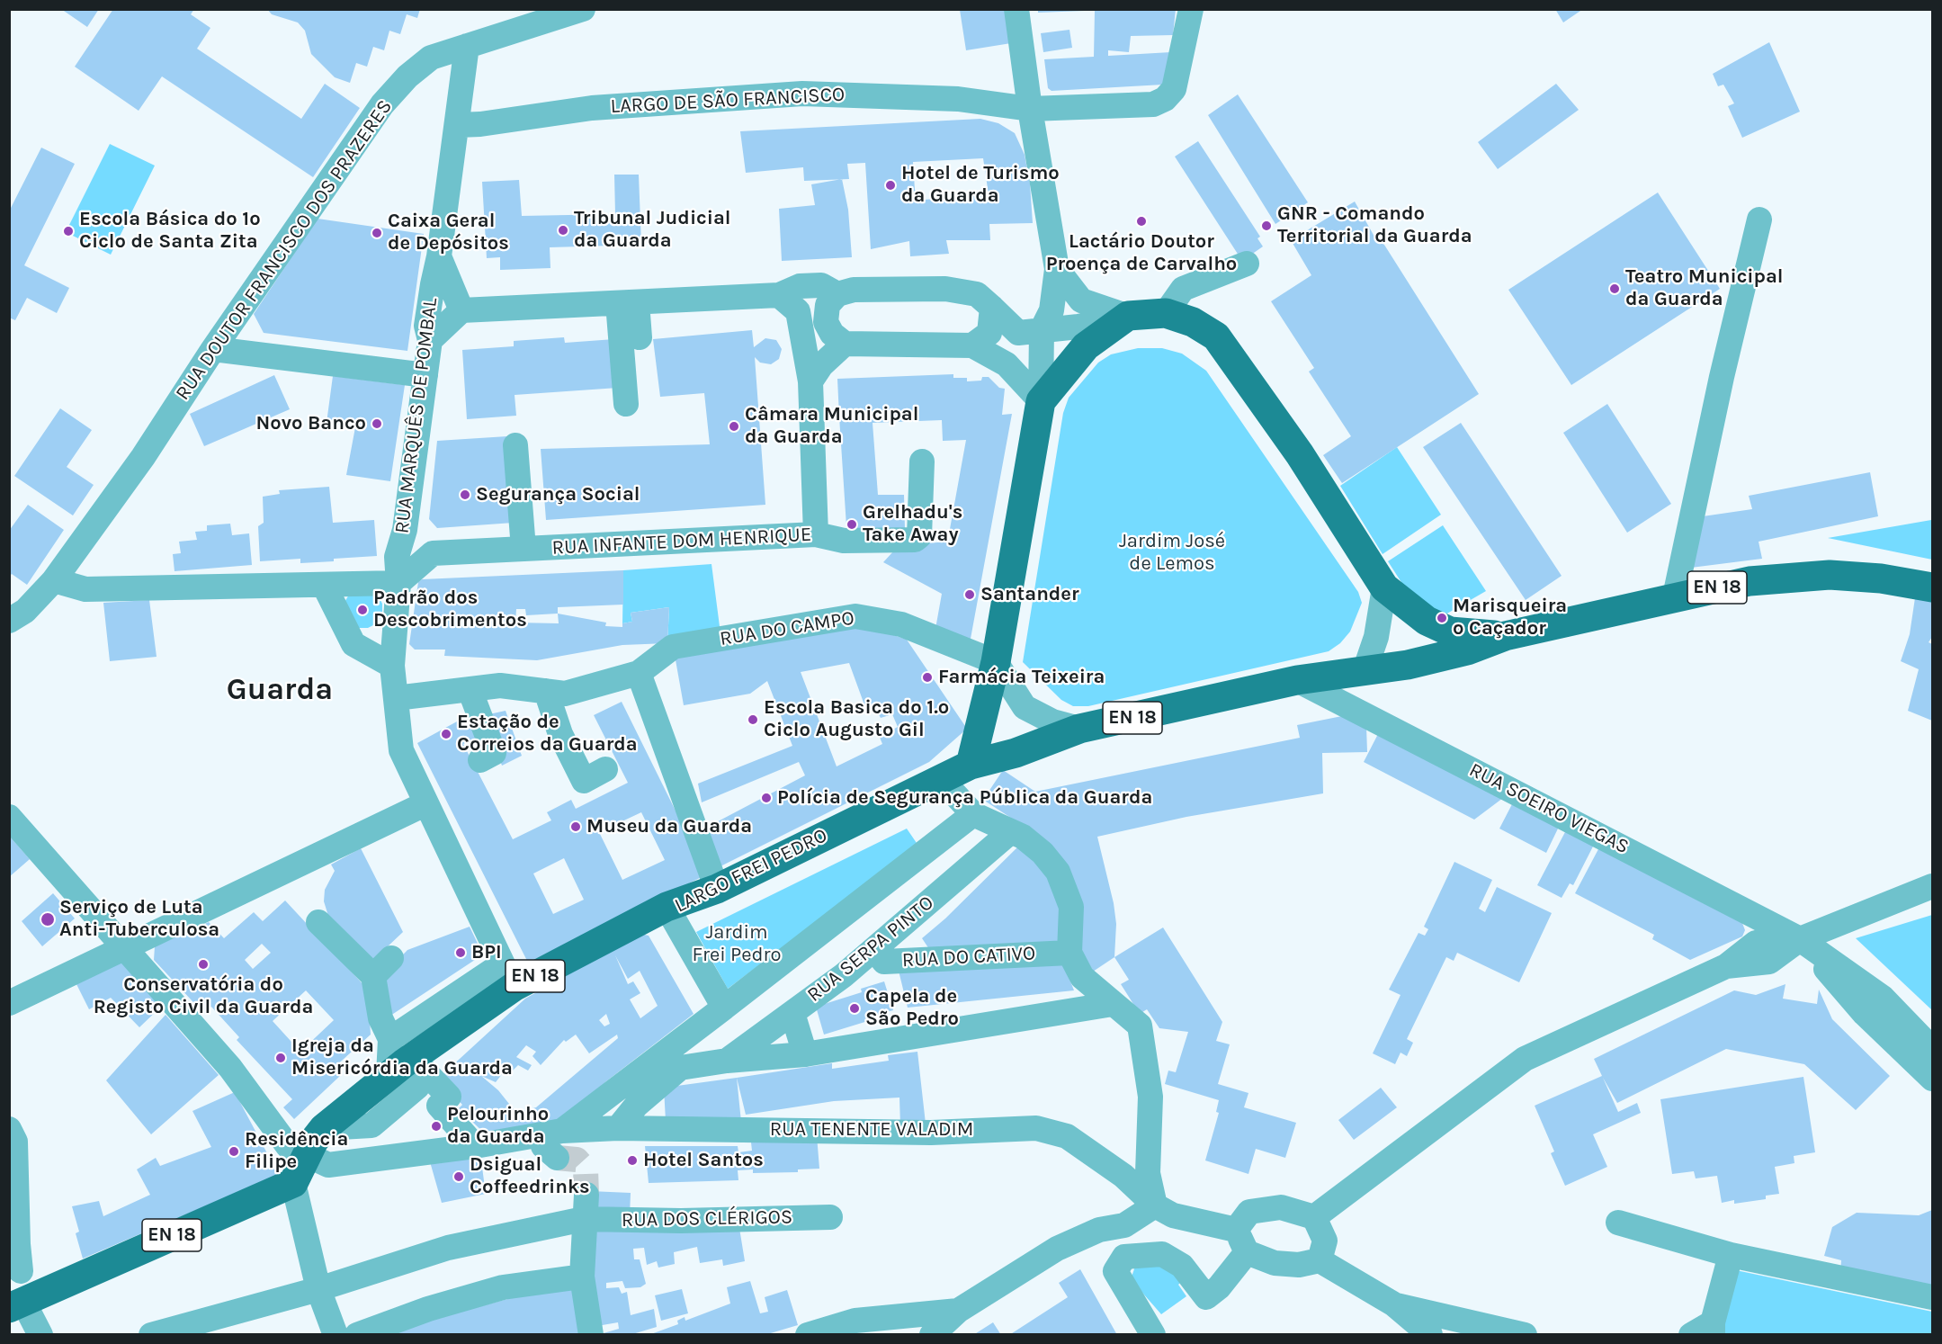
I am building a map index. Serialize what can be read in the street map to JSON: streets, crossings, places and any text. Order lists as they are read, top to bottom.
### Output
{
  "streets": {
    "main road": ["EN 18", "LARGO FREI PEDRO"],
    "street": [
      "LARGO DE SÃO FRANCISCO",
      "RUA DOUTOR FRANCISCO DOS PRAZERES",
      "RUA MARQUÊS DE POMBAL",
      "RUA INFANTE DOM HENRIQUE",
      "RUA DO CAMPO",
      "RUA SOEIRO VIEGAS",
      "RUA SERPA PINTO",
      "RUA DO CATIVO",
      "RUA TENENTE VALADIM",
      "RUA DOS CLÉRIGOS"
    ]
  },
  "crossings": [
    ["LARGO DE SÃO FRANCISCO", "RUA MARQUÊS DE POMBAL"],
    ["RUA DOUTOR FRANCISCO DOS PRAZERES", "RUA MARQUÊS DE POMBAL"],
    ["RUA MARQUÊS DE POMBAL", "EN 18"],
    ["EN 18", "RUA SOEIRO VIEGAS"],
    ["EN 18", "LARGO FREI PEDRO"],
    ["EN 18", "RUA TENENTE VALADIM"],
    ["RUA SERPA PINTO", "RUA DO CATIVO"]
  ],
  "districts": ["Guarda"],
  "parks": ["Jardim José de Lemos", "Jardim Frei Pedro"],
  "places": [
    "Hotel de Turismo da Guarda",
    "Lactário Doutor Proença de Carvalho",
    "GNR - Comando Territorial da Guarda",
    "Tribunal Judicial da Guarda",
    "Escola Básica do 1º Ciclo de Santa Zita",
    "Caixa Geral de Depósitos",
    "Teatro Municipal da Guarda",
    "Novo Banco",
    "Câmara Municipal da Guarda",
    "Segurança Social",
    "Grelhadu's Take Away",
    "Santander",
    "Padrão dos Descobrimentos",
    "Marisqueira o Caçador",
    "Farmácia Teixeira",
    "Escola Basica do 1.º Ciclo Augusto Gil",
    "Estação de Correios da Guarda",
    "Polícia de Segurança Pública da Guarda",
    "Museu da Guarda",
    "Serviço de Luta Anti-Tuberculosa",
    "BPI",
    "Conservatória do Registo Civil da Guarda",
    "Capela de São Pedro",
    "Igreja da Misericórdia da Guarda",
    "Pelourinho da Guarda",
    "Residência Filipe",
    "Hotel Santos",
    "Dsigual Coffeedrinks"
  ]
}
